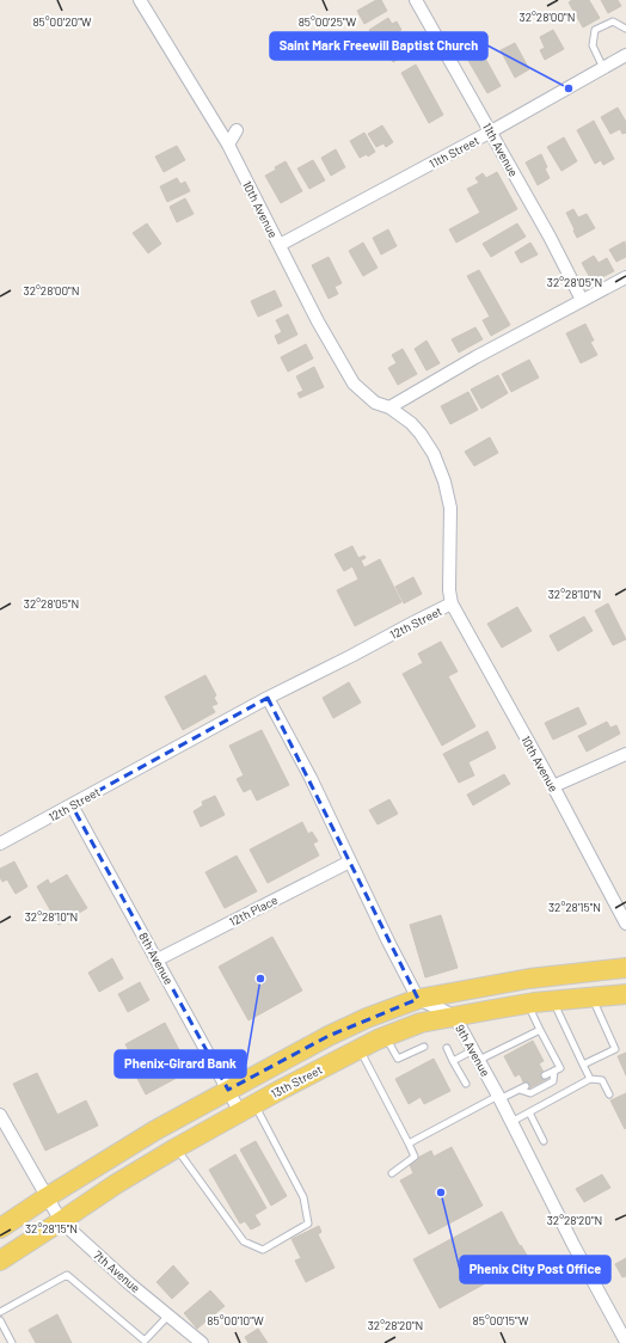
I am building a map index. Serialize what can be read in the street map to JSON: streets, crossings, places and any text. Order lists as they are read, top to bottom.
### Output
{
  "streets": {
    "main road": ["13th Street"],
    "street": [
      "11th Avenue",
      "11th Street",
      "10th Avenue",
      "12th Street",
      "12th Place",
      "8th Avenue",
      "9th Avenue",
      "7th Avenue"
    ]
  },
  "crossings": [
    ["11th Avenue", "11th Street"],
    ["11th Street", "10th Avenue"],
    ["10th Avenue", "12th Street"],
    ["12th Street", "8th Avenue"],
    ["12th Place", "8th Avenue"],
    ["8th Avenue", "13th Street"],
    ["9th Avenue", "13th Street"],
    ["13th Street", "7th Avenue"]
  ],
  "places": ["Saint Mark Freewill Baptist Church", "Phenix-Girard Bank", "Phenix City Post Office"],
  "coordinates": [
    "32°28'00\"N",
    "85°00'20\"W",
    "85°00'25\"W",
    "32°28'05\"N",
    "32°28'10\"N",
    "32°28'15\"N",
    "32°28'20\"N",
    "85°00'10\"W",
    "85°00'15\"W"
  ]
}
